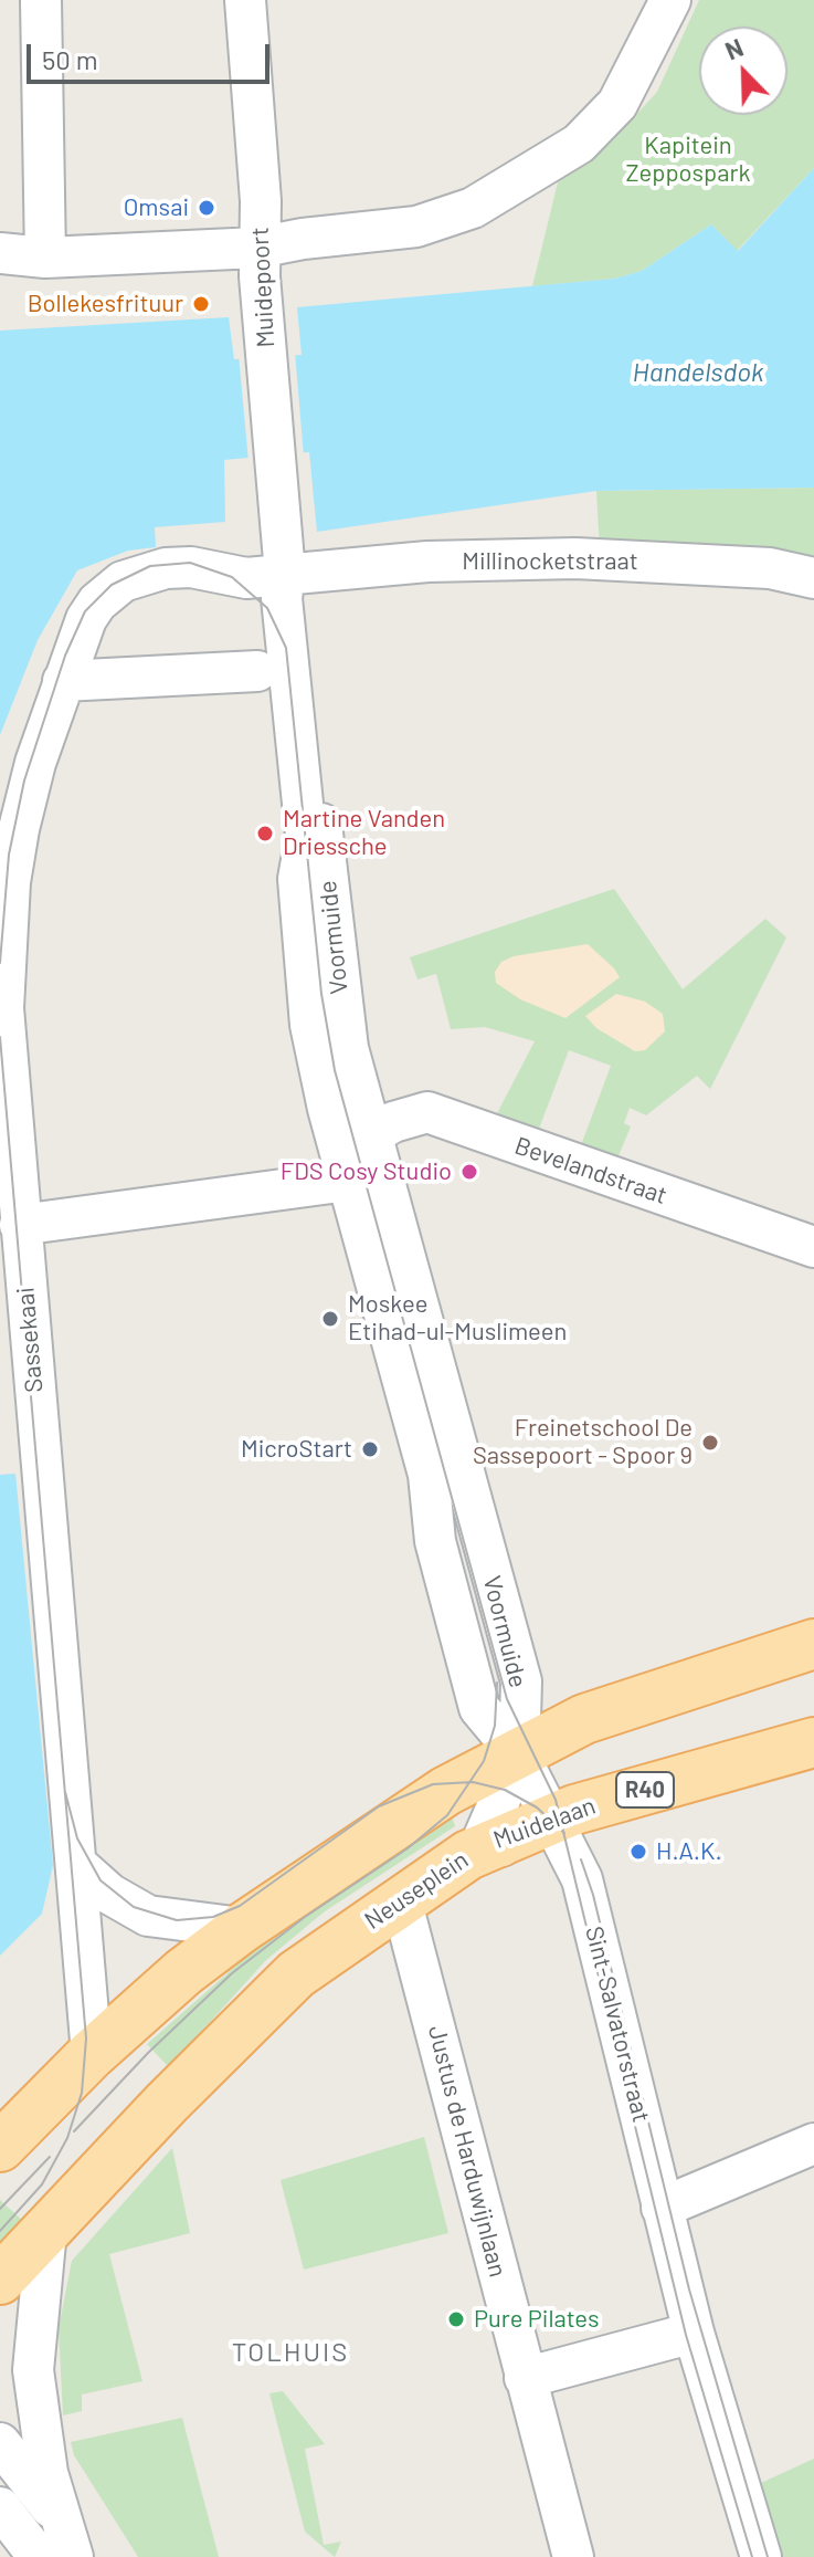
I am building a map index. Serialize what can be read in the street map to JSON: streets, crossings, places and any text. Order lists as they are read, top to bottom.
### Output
{
  "streets": {
    "main road": ["R40", "Muidelaan", "Neuseplein"],
    "street": [
      "Muidepoort",
      "Millinocketstraat",
      "Voormuide",
      "Bevelandstraat",
      "Sassekaai",
      "Sint-Salvatorstraat",
      "Justus de Harduwijnlaan"
    ]
  },
  "crossings": [
    ["Muidepoort", "Millinocketstraat"],
    ["Muidepoort", "Voormuide"],
    ["Muidepoort", "Sassekaai"],
    ["Millinocketstraat", "Voormuide"],
    ["Millinocketstraat", "Sassekaai"],
    ["Voormuide", "Bevelandstraat"],
    ["Voormuide", "Sassekaai"],
    ["Voormuide", "Neuseplein"],
    ["Voormuide", "Sint-Salvatorstraat"],
    ["Bevelandstraat", "Sassekaai"],
    ["Muidelaan", "Neuseplein"],
    ["Muidelaan", "Sint-Salvatorstraat"],
    ["Neuseplein", "Sint-Salvatorstraat"],
    ["Neuseplein", "Justus de Harduwijnlaan"]
  ],
  "districts": ["TOLHUIS"],
  "water": ["Handelsdok"],
  "parks": ["Kapitein Zeppospark"],
  "places": [
    "Omsai",
    "Bollekesfrituur",
    "Martine Vanden Driessche",
    "FDS Cosy Studio",
    "Moskee Etihad-ul-Muslimeen",
    "Freinetschool De Sassepoort - Spoor 9",
    "MicroStart",
    "H.A.K.",
    "Pure Pilates"
  ],
  "scale_bar": "50 m",
  "north": "top left"
}
